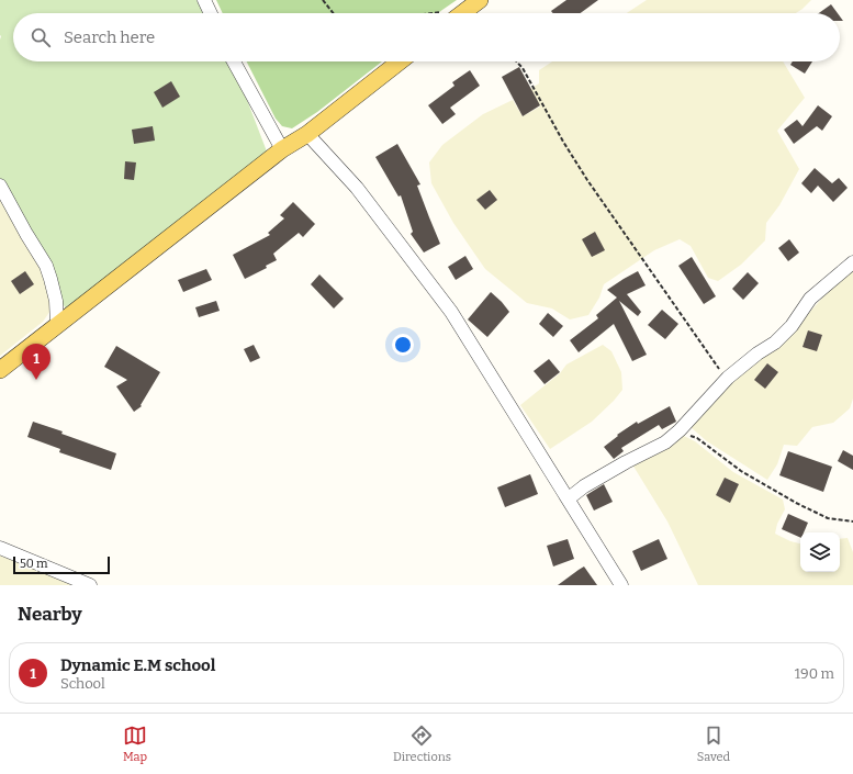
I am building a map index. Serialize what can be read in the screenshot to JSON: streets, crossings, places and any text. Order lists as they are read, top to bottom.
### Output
{
  "scale_bar": "50 m",
  "page": {
    "search": "Search here",
    "pins": "1",
    "scale": "50 m",
    "heading": "Nearby",
    "list": [
      {
        "mark": "1",
        "name": "Dynamic E.M school",
        "note": "School",
        "value": "190 m"
      }
    ],
    "nav": ["Map", "Directions", "Saved"]
  }
}
